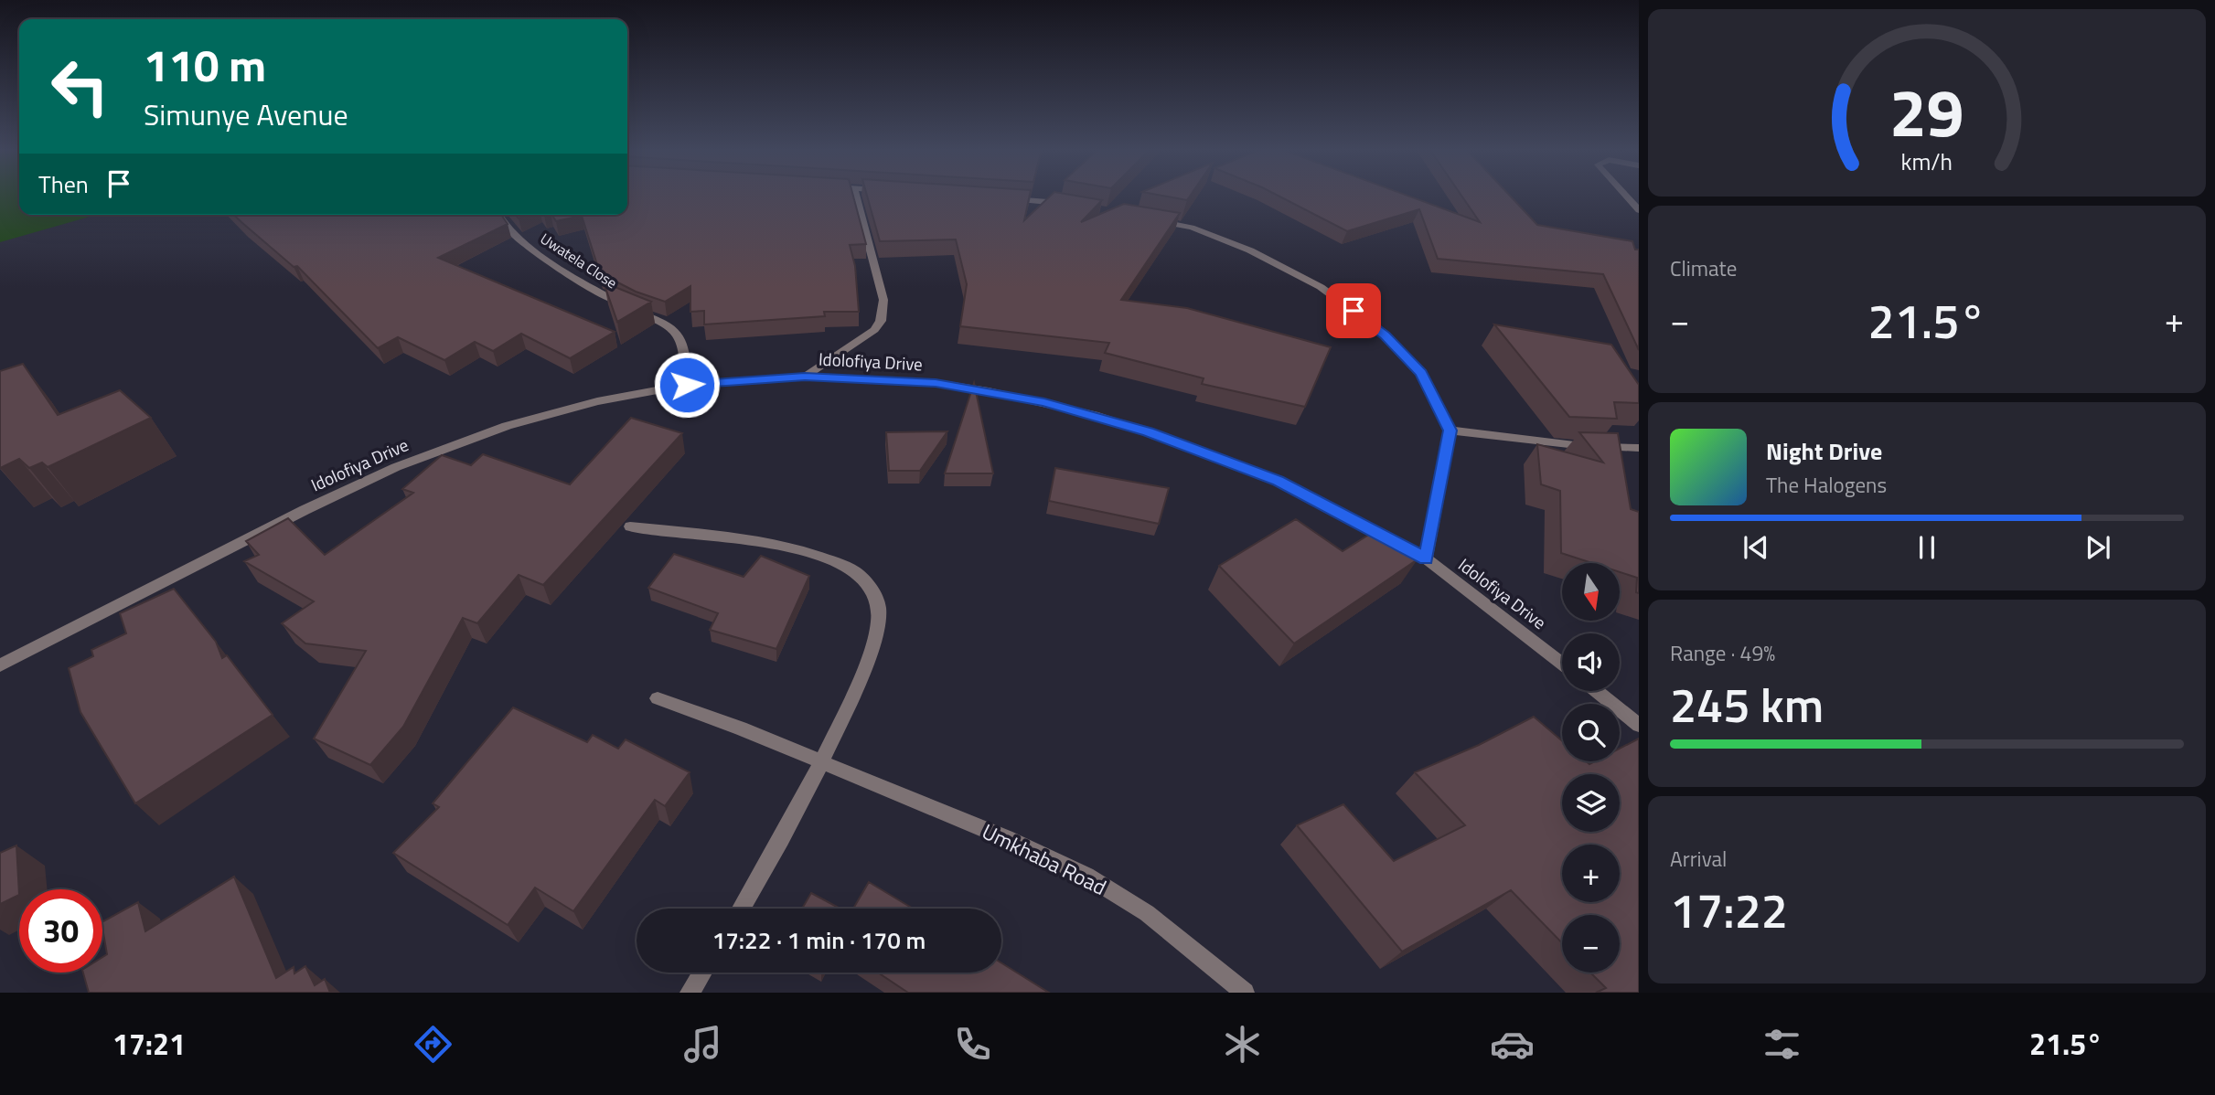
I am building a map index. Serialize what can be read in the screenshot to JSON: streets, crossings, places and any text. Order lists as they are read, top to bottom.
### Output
{
  "streets": {
    "street": ["Uwatela Close", "Idolofiya Drive", "Umkhaba Road"]
  },
  "crossings": [
    ["Uwatela Close", "Idolofiya Drive"]
  ],
  "north": "bottom",
  "page": {
    "turn": ["110 m", "Simunye Avenue"],
    "then": "Then",
    "tile": [
      "Climate",
      ["Range · 49%", "245 km"],
      ["Arrival", "17:22"]
    ],
    "heat": ["−", "21.5°", "+"],
    "song": ["Night Drive", "The Halogens"],
    "map_buttons": ["+", "−"],
    "limit": "30",
    "trip": "17:22 · 1 min · 170 m",
    "tabs": ["17:21", "21.5°"],
    "gauge": ["29", "km/h"]
  }
}
